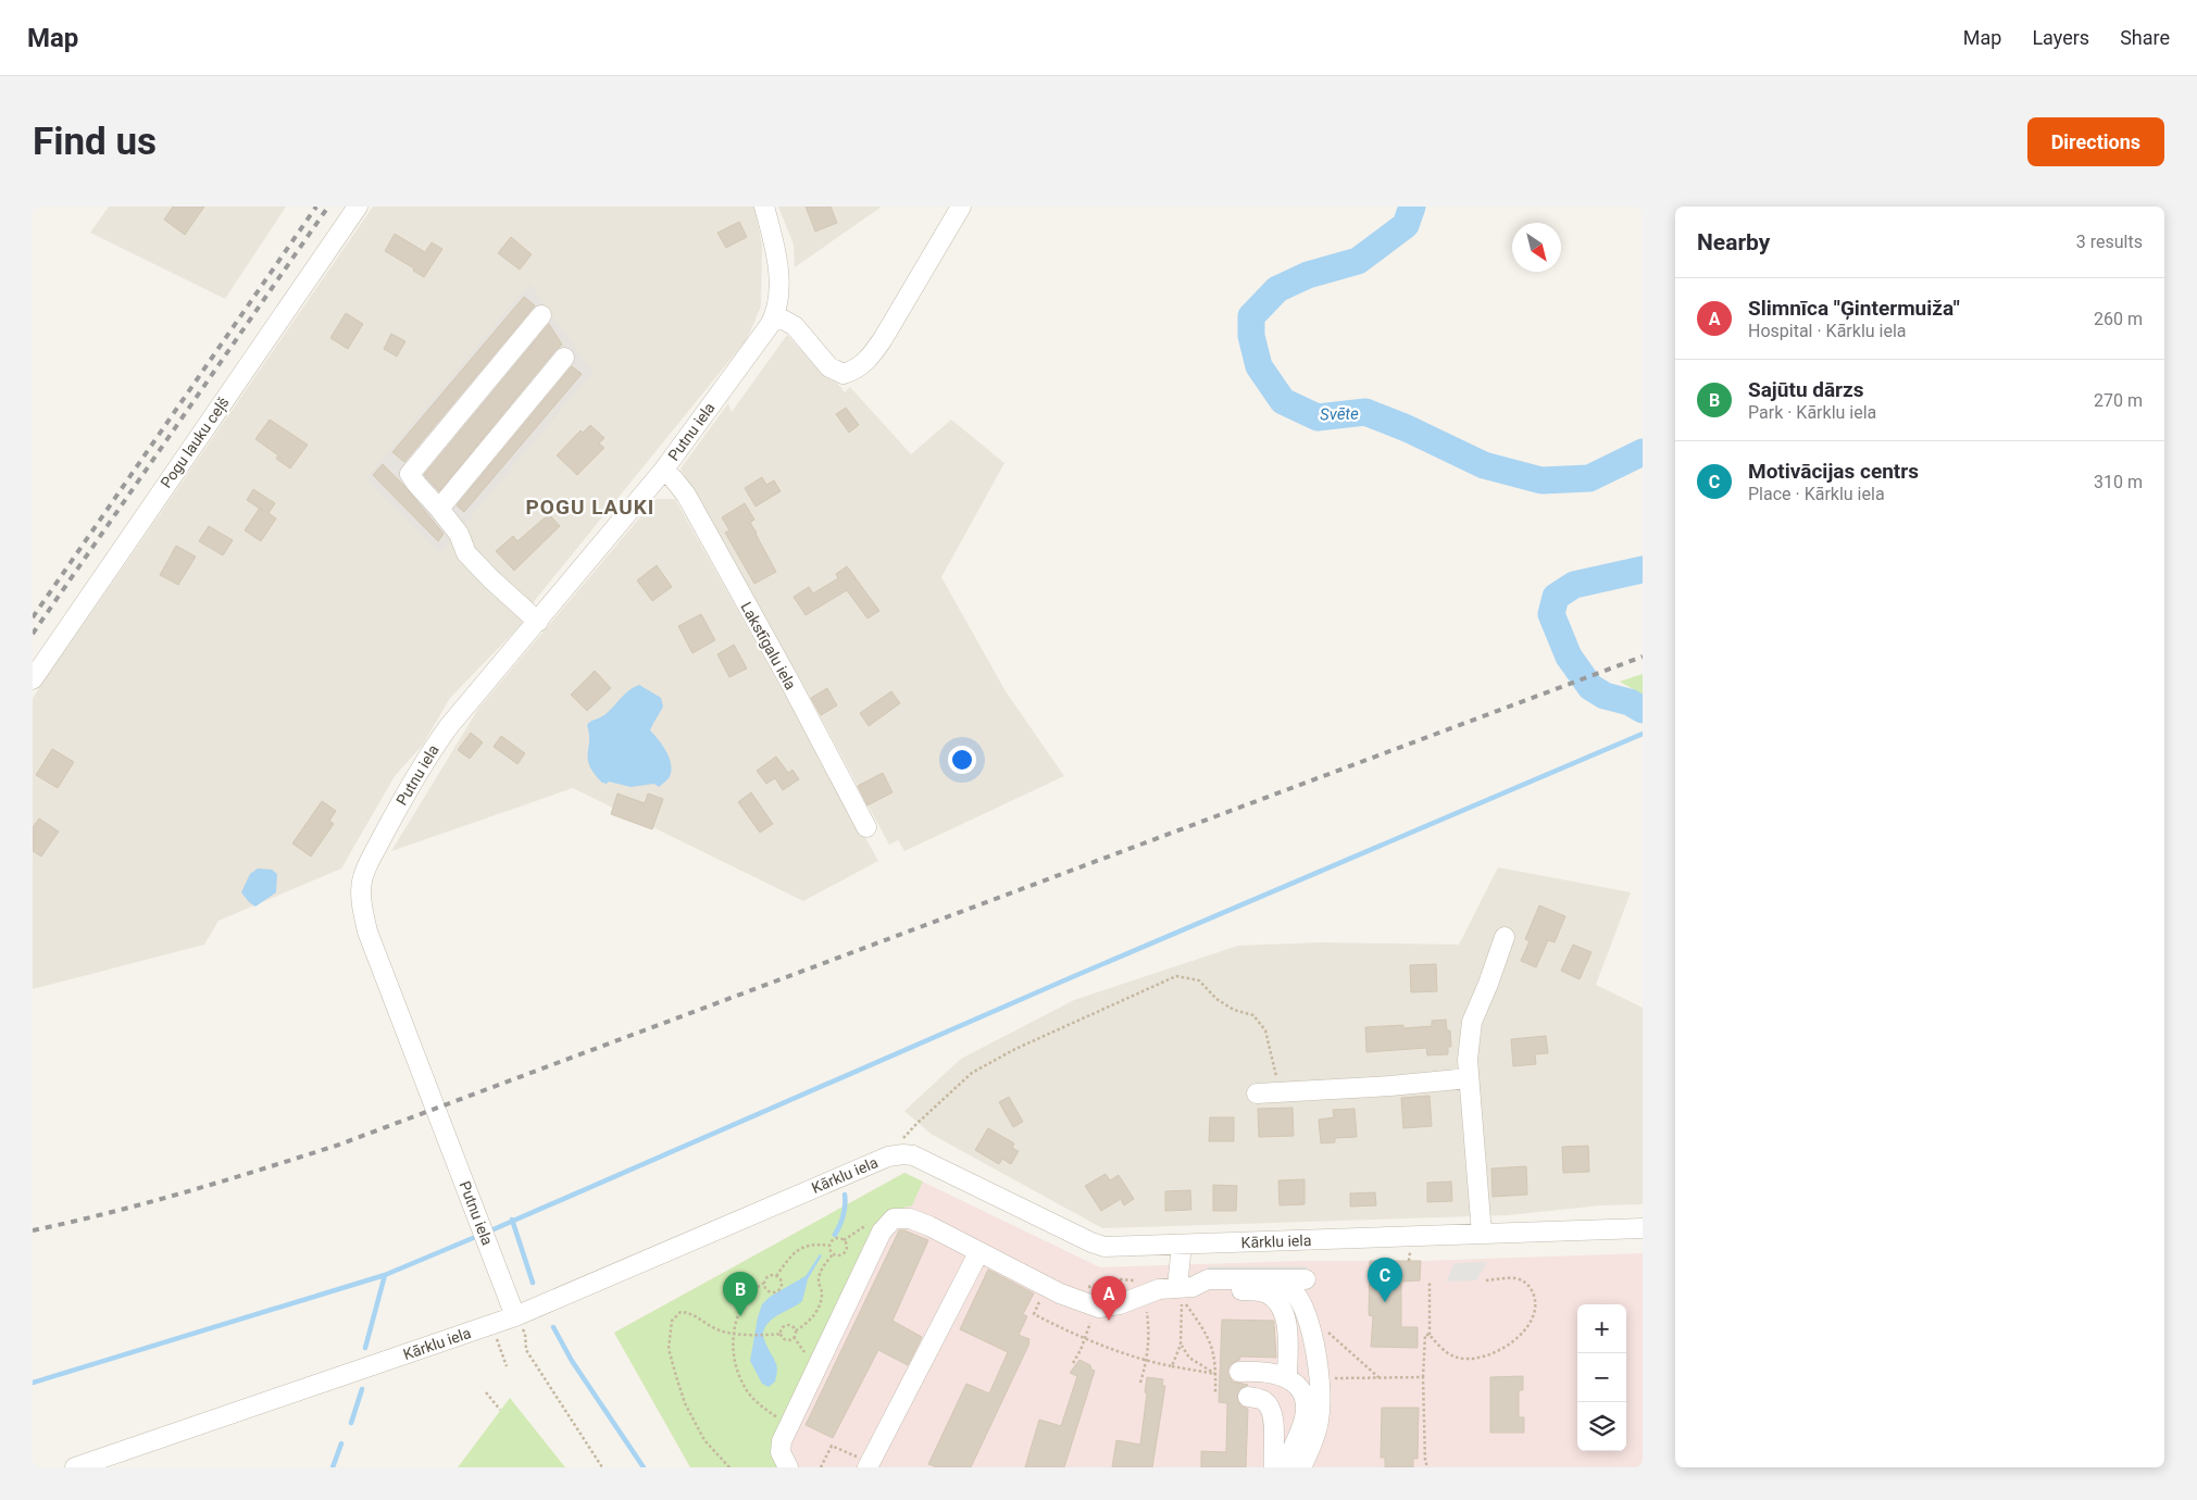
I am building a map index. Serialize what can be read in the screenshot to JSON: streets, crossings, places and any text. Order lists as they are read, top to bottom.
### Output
{
  "streets": {
    "street": [
      "Putnu iela",
      "Pogu lauku ceļš",
      "Lakstīgalu iela",
      "Kārklu iela"
    ]
  },
  "crossings": [
    ["Putnu iela", "Lakstīgalu iela"],
    ["Putnu iela", "Kārklu iela"]
  ],
  "districts": ["POGU LAUKI"],
  "water": ["Svēte"],
  "north": "bottom right",
  "page": {
    "header": "Map",
    "nav": ["Map", "Layers", "Share"],
    "buttons": "Directions",
    "title": "Find us",
    "heading": ["Nearby", "3 results"],
    "list": [
      {
        "mark": "A",
        "name": "Slimnīca \"Ģintermuiža\"",
        "note": "Hospital · Kārklu iela",
        "value": "260 m"
      },
      {
        "mark": "B",
        "name": "Sajūtu dārzs",
        "note": "Park · Kārklu iela",
        "value": "270 m"
      },
      {
        "mark": "C",
        "name": "Motivācijas centrs",
        "note": "Place · Kārklu iela",
        "value": "310 m"
      }
    ],
    "pins": ["C", "B", "A"],
    "map_buttons": ["+", "−"]
  }
}
